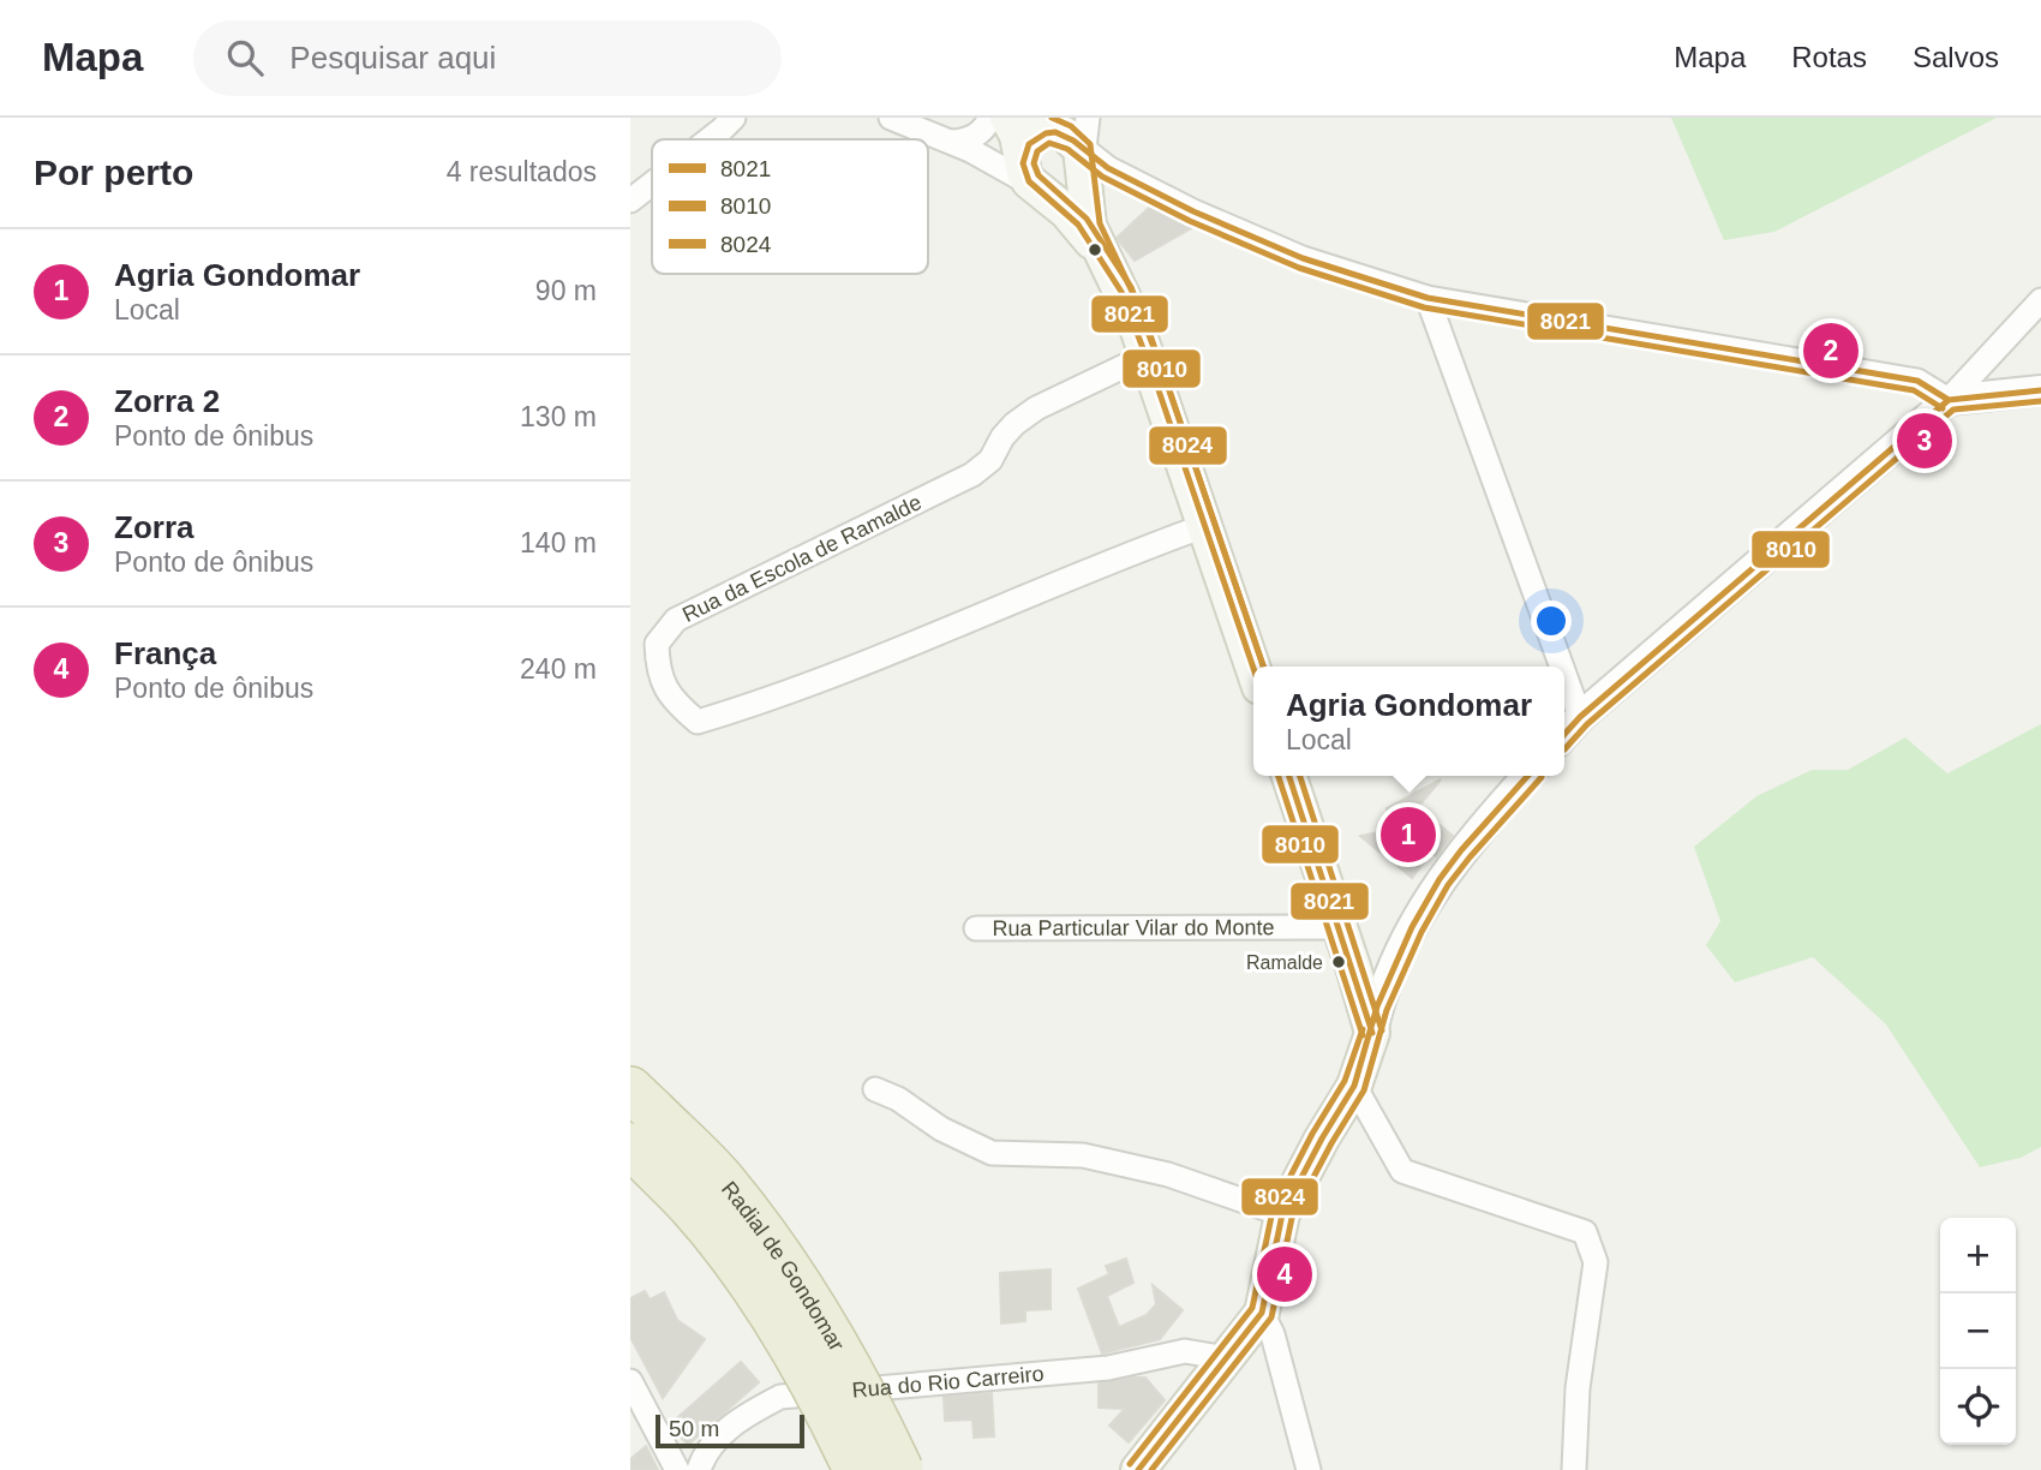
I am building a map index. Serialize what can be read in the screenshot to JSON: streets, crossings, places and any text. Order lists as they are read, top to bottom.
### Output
{
  "streets": {
    "highway": ["Radial de Gondomar"],
    "street": ["Rua da Escola de Ramalde", "Rua Particular Vilar do Monte", "Rua do Rio Carreiro"]
  },
  "places": ["Ramalde"],
  "lines": ["transit line 8024", "transit line 8021", "transit line 8010"],
  "legend": ["8021", "8010", "8024"],
  "scale_bar": "50 m",
  "page": {
    "header": "Mapa",
    "search": "Pesquisar aqui",
    "nav": ["Mapa", "Rotas", "Salvos"],
    "heading": ["Por perto", "4 resultados"],
    "list": [
      {
        "mark": "1",
        "name": "Agria Gondomar",
        "note": "Local",
        "value": "90 m"
      },
      {
        "mark": "2",
        "name": "Zorra 2",
        "note": "Ponto de ônibus",
        "value": "130 m"
      },
      {
        "mark": "3",
        "name": "Zorra",
        "note": "Ponto de ônibus",
        "value": "140 m"
      },
      {
        "mark": "4",
        "name": "França",
        "note": "Ponto de ônibus",
        "value": "240 m"
      }
    ],
    "pins": [
      "2",
      "3",
      "1",
      "4"
    ],
    "popup": ["Agria Gondomar", "Local"],
    "map_buttons": ["+", "−"],
    "scale": "50 m"
  }
}
